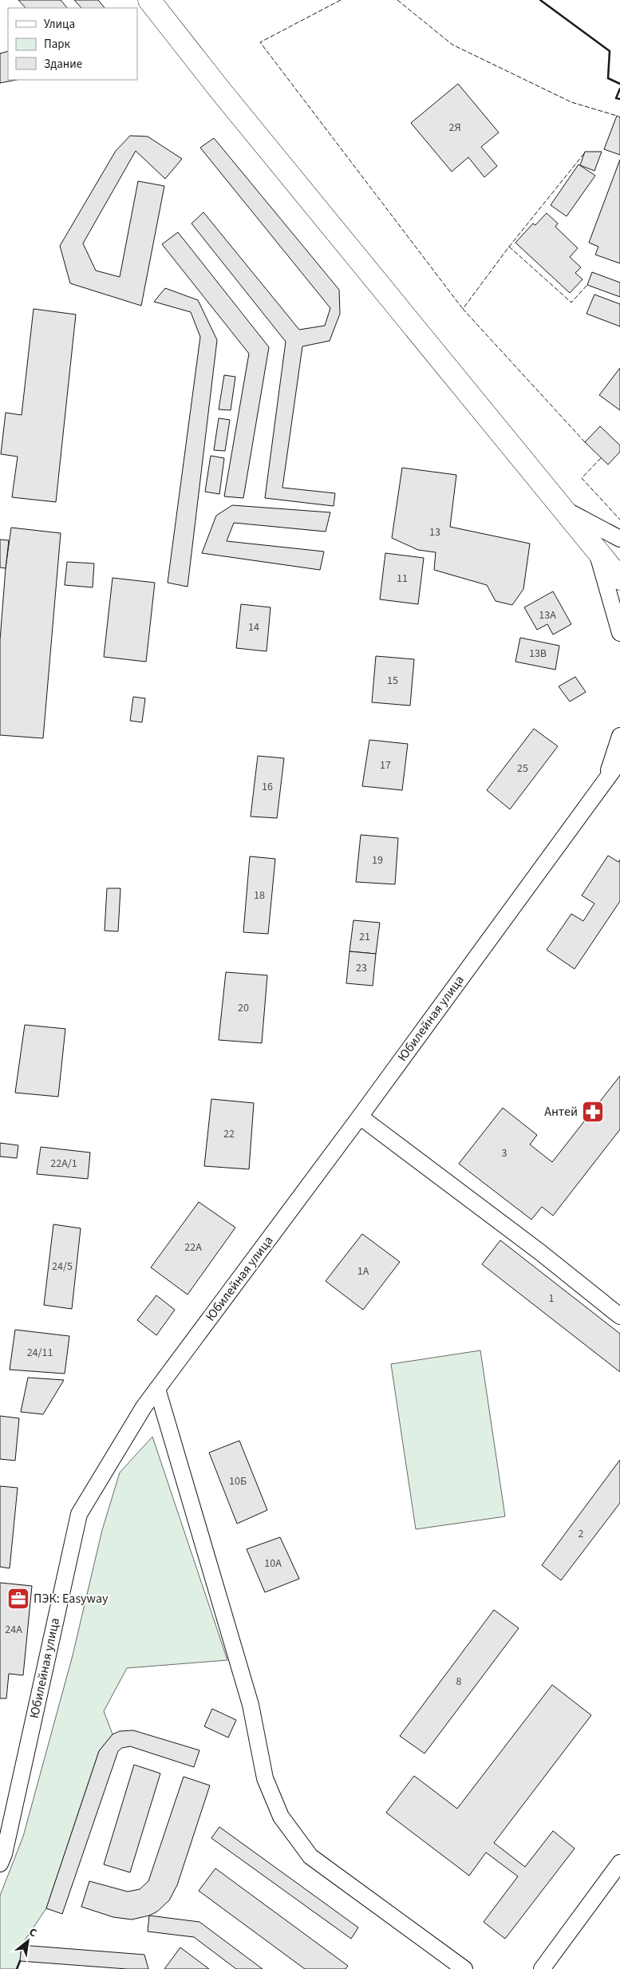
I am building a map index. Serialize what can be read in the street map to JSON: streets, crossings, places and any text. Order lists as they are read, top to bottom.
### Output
{
  "streets": {
    "street": ["Юбилейная улица"]
  },
  "places": {
    "pharmacy": ["Антей"],
    "office": ["ПЭК: Easyway"]
  },
  "house_numbers": [
    "2Я",
    "13",
    "11",
    "13А",
    "14",
    "13В",
    "15",
    "17",
    "25",
    "16",
    "19",
    "18",
    "21",
    "23",
    "20",
    "22",
    "3",
    "22А/1",
    "22А",
    "24/5",
    "1А",
    "1",
    "24/11",
    "10Б",
    "2",
    "10А",
    "24А",
    "8"
  ],
  "legend": ["Улица", "Парк", "Здание"],
  "north": "top right"
}
